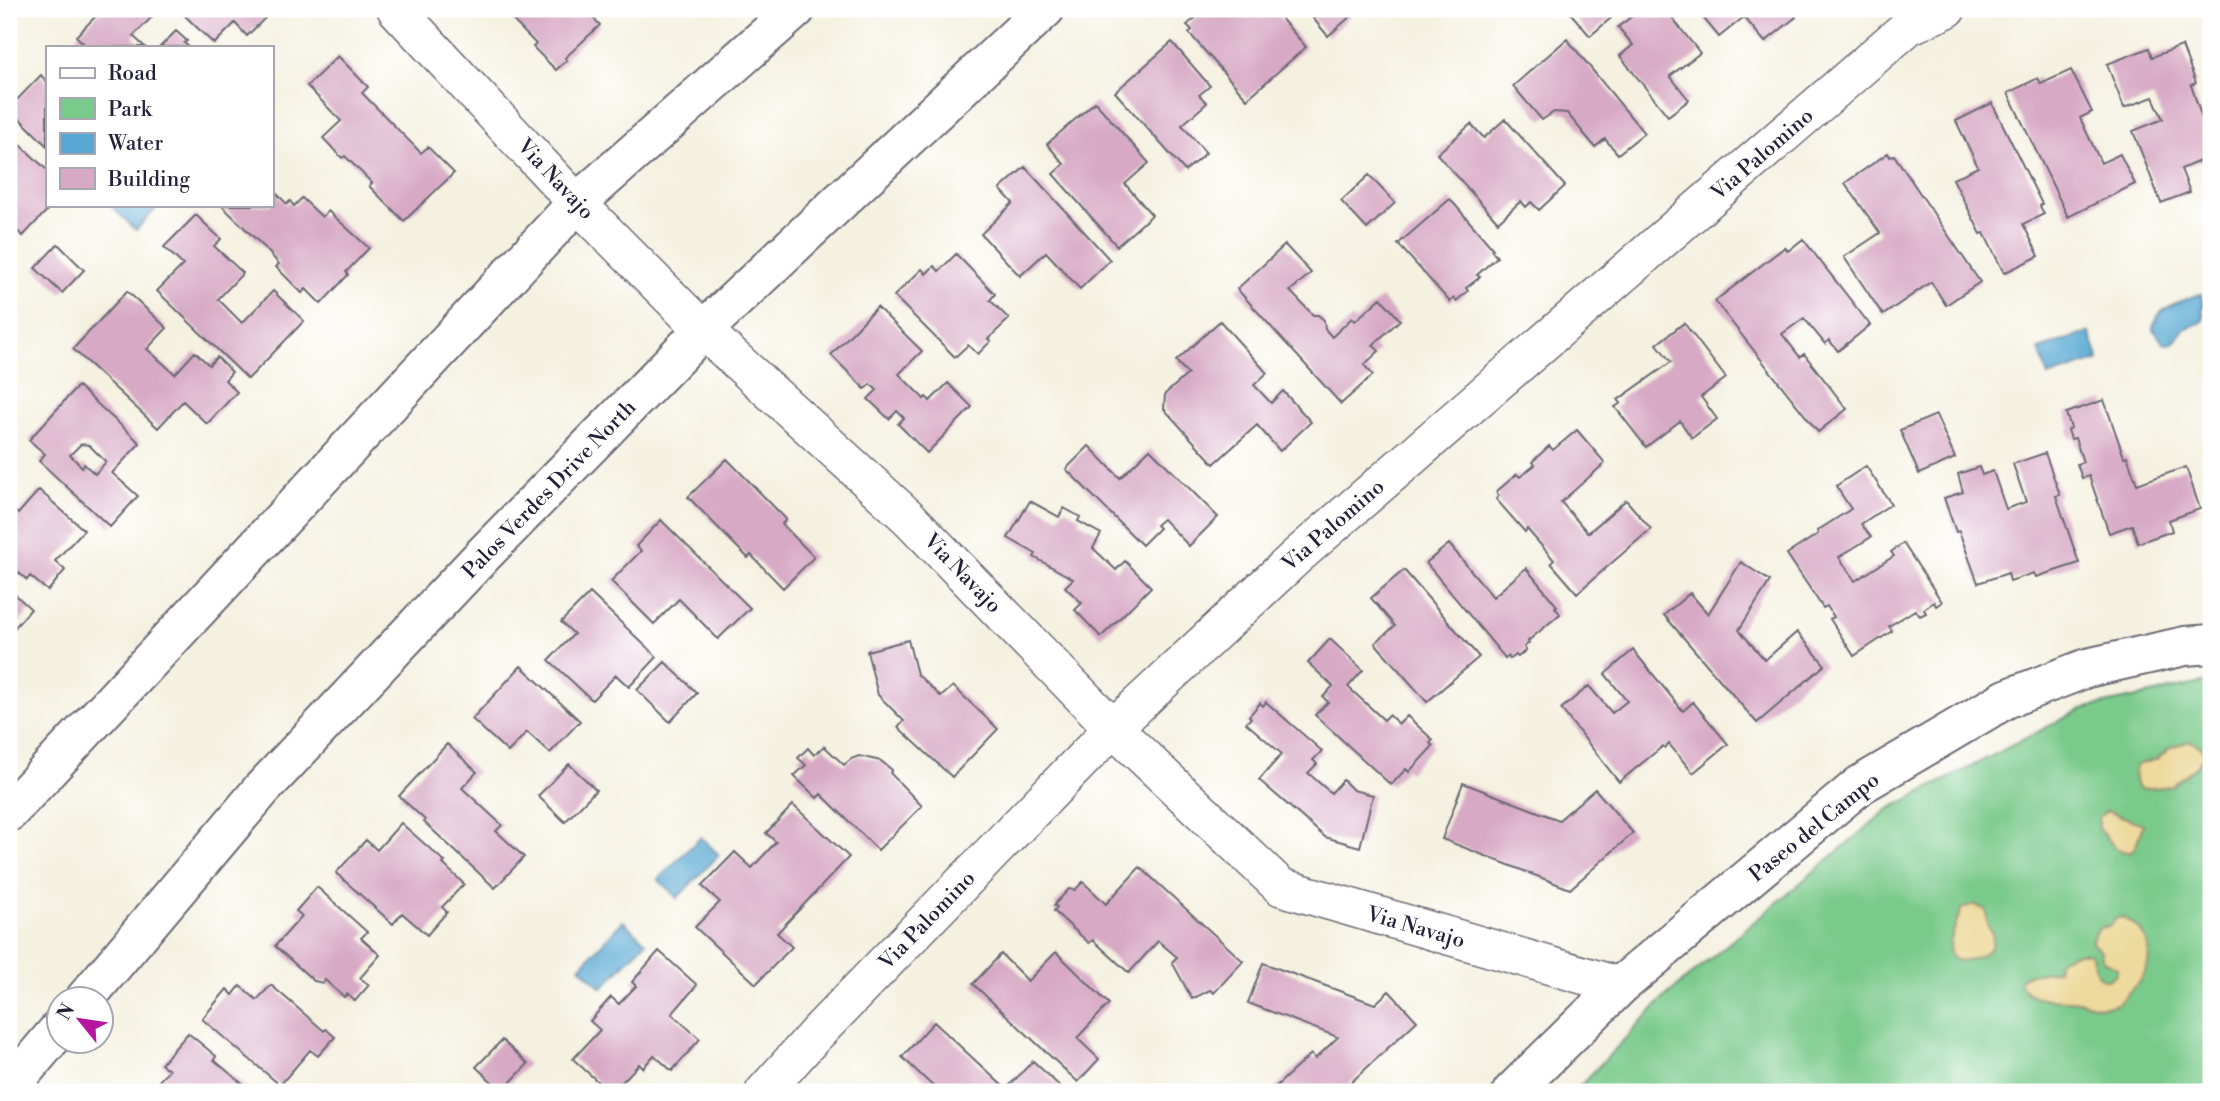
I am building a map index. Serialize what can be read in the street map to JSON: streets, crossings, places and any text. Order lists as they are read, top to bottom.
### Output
{
  "streets": {
    "main road": ["Palos Verdes Drive North", "Paseo del Campo"],
    "street": ["Via Palomino", "Via Navajo"]
  },
  "crossings": [
    ["Via Palomino", "Via Navajo"],
    ["Via Navajo", "Palos Verdes Drive North"],
    ["Via Navajo", "Paseo del Campo"]
  ],
  "legend": [
    "Road",
    "Park",
    "Water",
    "Building"
  ],
  "north": "top left"
}
